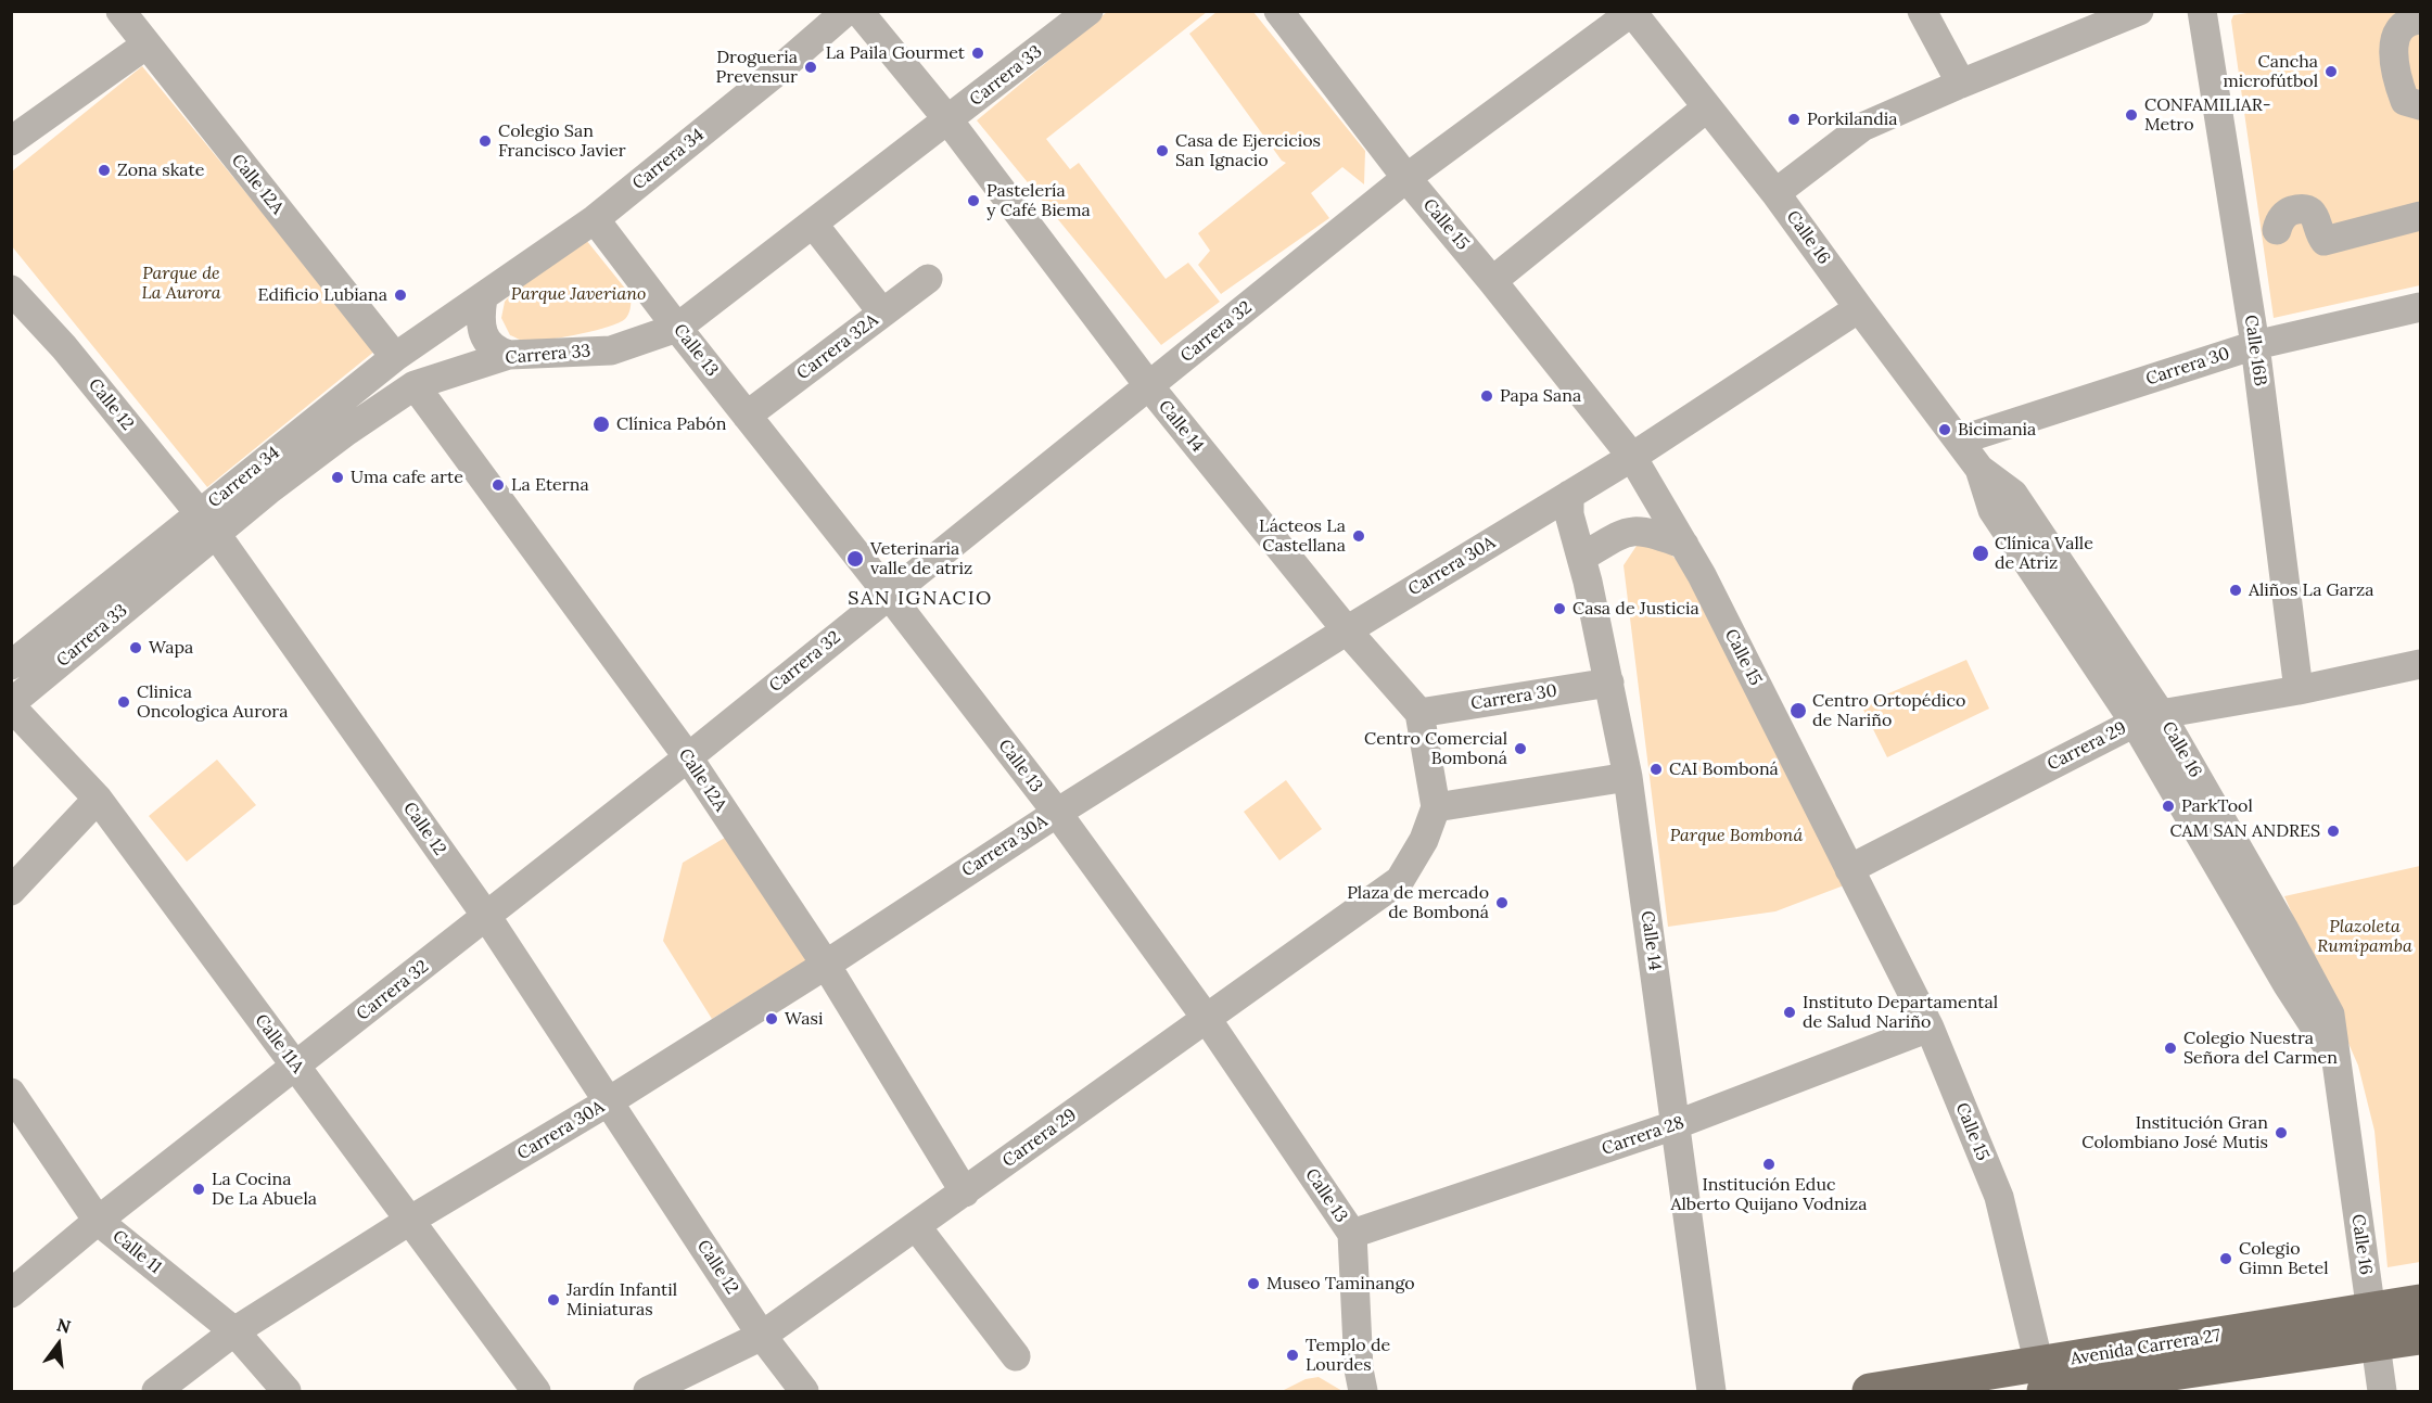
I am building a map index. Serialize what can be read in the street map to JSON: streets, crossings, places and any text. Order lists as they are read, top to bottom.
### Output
{
  "streets": {
    "main road": ["Avenida Carrera 27"],
    "street": [
      "Carrera 33",
      "Carrera 34",
      "Calle 12A",
      "Calle 15",
      "Calle 16",
      "Carrera 32",
      "Carrera 32A",
      "Calle 13",
      "Calle 16B",
      "Carrera 30",
      "Calle 12",
      "Calle 14",
      "Carrera 30A",
      "Carrera 29",
      "Calle 11A",
      "Carrera 28",
      "Calle 11"
    ]
  },
  "crossings": [
    ["Carrera 33", "Carrera 34"],
    ["Carrera 33", "Calle 12A"],
    ["Carrera 33", "Calle 13"],
    ["Carrera 33", "Calle 12"],
    ["Carrera 33", "Calle 14"],
    ["Carrera 33", "Calle 11A"],
    ["Carrera 34", "Calle 12A"],
    ["Carrera 34", "Calle 13"],
    ["Carrera 34", "Calle 12"],
    ["Calle 12A", "Carrera 32"],
    ["Calle 12A", "Carrera 30A"],
    ["Calle 12A", "Carrera 29"],
    ["Calle 15", "Carrera 32"],
    ["Calle 15", "Carrera 30A"],
    ["Calle 15", "Carrera 29"],
    ["Calle 15", "Carrera 28"],
    ["Calle 15", "Avenida Carrera 27"],
    ["Calle 16", "Carrera 32"],
    ["Calle 16", "Carrera 30"],
    ["Calle 16", "Carrera 30A"],
    ["Calle 16", "Carrera 29"],
    ["Calle 16", "Avenida Carrera 27"],
    ["Carrera 32", "Calle 13"],
    ["Carrera 32", "Calle 12"],
    ["Carrera 32", "Calle 14"],
    ["Carrera 32", "Calle 11A"],
    ["Carrera 32", "Calle 11"],
    ["Carrera 32A", "Calle 13"],
    ["Calle 13", "Carrera 30A"],
    ["Calle 13", "Carrera 29"],
    ["Calle 13", "Carrera 28"],
    ["Calle 16B", "Carrera 30"],
    ["Calle 16B", "Carrera 29"],
    ["Carrera 30", "Calle 14"],
    ["Calle 12", "Carrera 30A"],
    ["Calle 12", "Carrera 29"],
    ["Calle 14", "Carrera 30A"],
    ["Calle 14", "Carrera 28"],
    ["Carrera 30A", "Calle 11A"],
    ["Carrera 30A", "Calle 11"]
  ],
  "districts": ["SAN IGNACIO"],
  "parks": [
    "Parque de La Aurora",
    "Parque Javeriano",
    "Parque Bomboná",
    "Plazoleta Rumipamba"
  ],
  "places": [
    "La Paila Gourmet",
    "Drogueria Prevensur",
    "Cancha microfútbol",
    "CONFAMILIAR- Metro",
    "Porkilandia",
    "Colegio San Francisco Javier",
    "Casa de Ejercicios San Ignacio",
    "Zona skate",
    "Pastelería y Café Biema",
    "Edificio Lubiana",
    "Papa Sana",
    "Clínica Pabón",
    "Bicimania",
    "Uma cafe arte",
    "La Eterna",
    "Lácteos La Castellana",
    "Clínica Valle de Atriz",
    "Veterinaria valle de atriz",
    "Aliños La Garza",
    "Casa de Justicia",
    "Wapa",
    "Clinica Oncologica Aurora",
    "Centro Ortopédico de Nariño",
    "Centro Comercial Bomboná",
    "CAI Bomboná",
    "ParkTool",
    "CAM SAN ANDRES",
    "Plaza de mercado de Bomboná",
    "Instituto Departamental de Salud Nariño",
    "Wasi",
    "Colegio Nuestra Señora del Carmen",
    "Institución Gran Colombiano José Mutis",
    "Institución Educ Alberto Quijano Vodniza",
    "La Cocina De La Abuela",
    "Colegio Gimn Betel",
    "Museo Taminango",
    "Jardín Infantil Miniaturas",
    "Templo de Lourdes"
  ],
  "north": "top"
}
